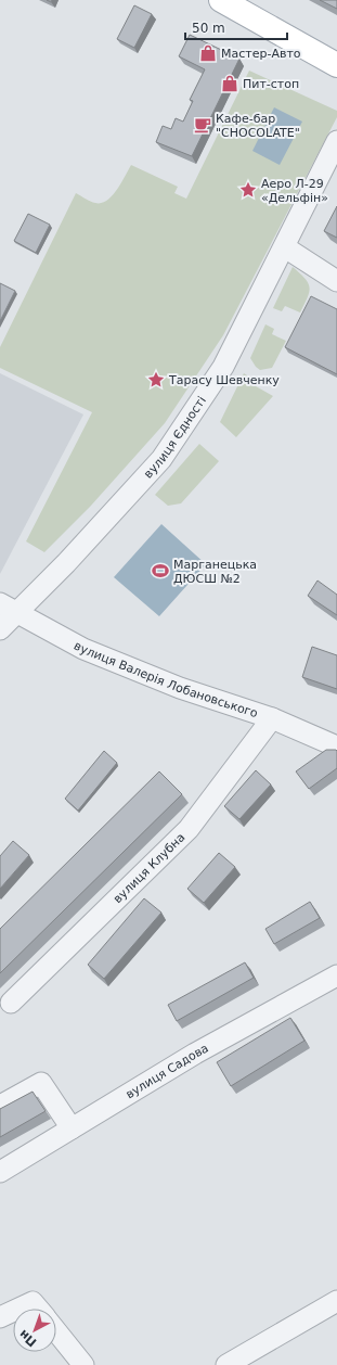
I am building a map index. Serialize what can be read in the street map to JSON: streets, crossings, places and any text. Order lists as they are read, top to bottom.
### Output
{
  "streets": {
    "street": [
      "вулиця Єдності",
      "вулиця Валерія Лобановського",
      "вулиця Клубна",
      "вулиця Садова"
    ]
  },
  "crossings": [
    ["вулиця Єдності", "вулиця Валерія Лобановського"],
    ["вулиця Валерія Лобановського", "вулиця Клубна"]
  ],
  "places": {
    "shop": ["Мастер-Авто", "Пит-стоп"],
    "cafe": ["Кафе-бар \"CHOCOLATE\""],
    "place": ["Аеро Л-29 «Дельфін»", "Тарасу Шевченку"],
    "sports": ["Марганецька ДЮСШ №2"]
  },
  "scale_bar": "50 m",
  "north": "bottom left"
}
